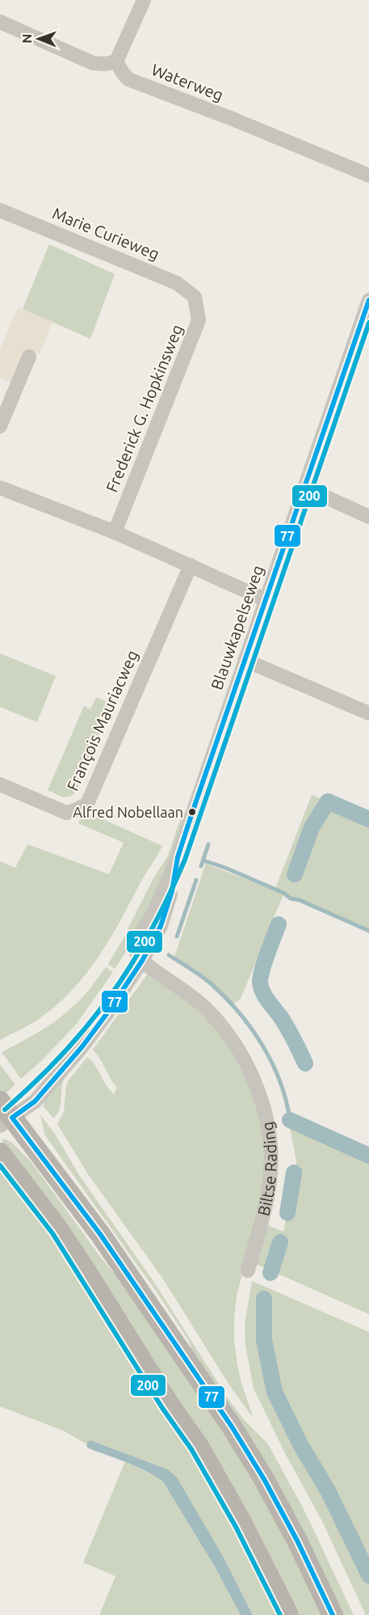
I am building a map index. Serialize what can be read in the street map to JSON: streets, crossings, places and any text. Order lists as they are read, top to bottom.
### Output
{
  "streets": {
    "street": [
      "Waterweg",
      "Marie Curieweg",
      "Frederick G. Hopkinsweg",
      "Blauwkapelseweg",
      "François Mauriacweg",
      "Biltse Rading"
    ]
  },
  "crossings": [
    ["Marie Curieweg", "Frederick G. Hopkinsweg"],
    ["Blauwkapelseweg", "Biltse Rading"]
  ],
  "places": ["Alfred Nobellaan"],
  "lines": ["transit line 77", "transit line 200"],
  "north": "left"
}
